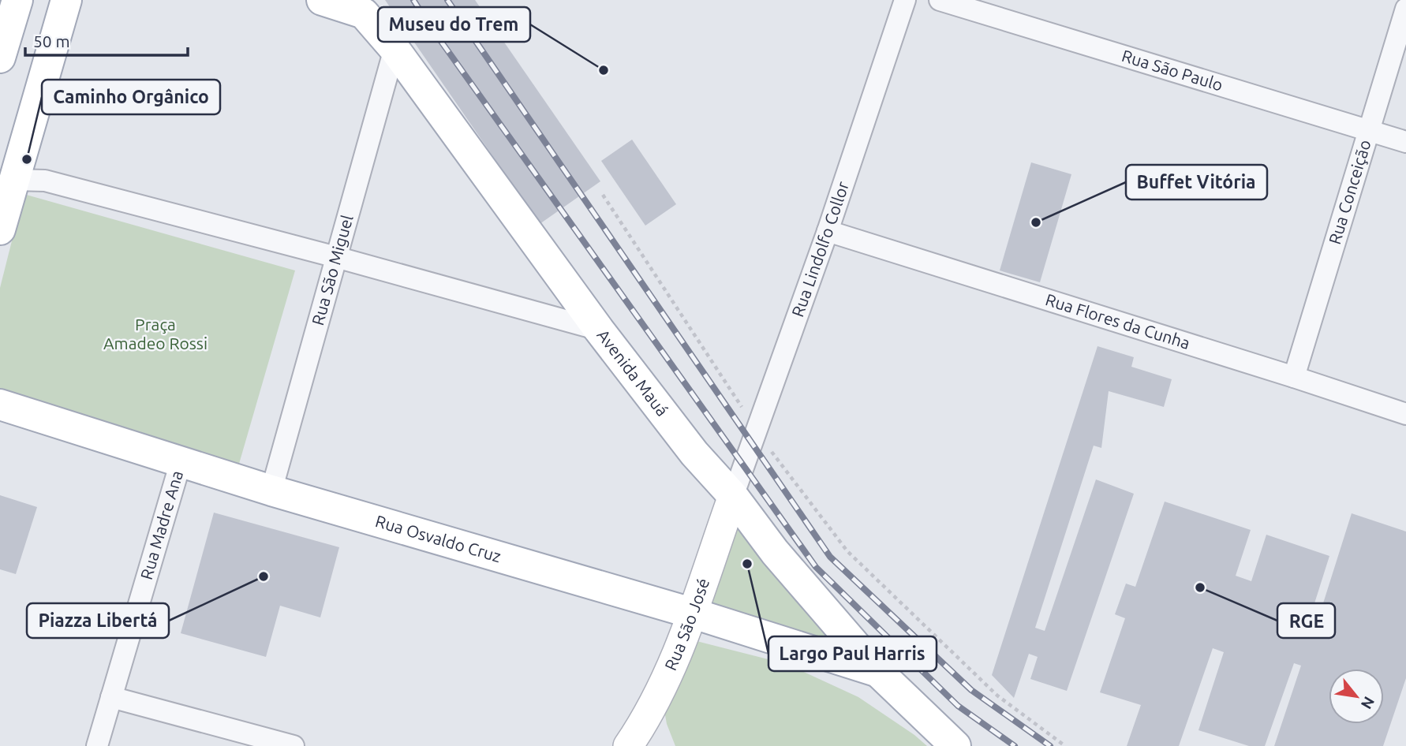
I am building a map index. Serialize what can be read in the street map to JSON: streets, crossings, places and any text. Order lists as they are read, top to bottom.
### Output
{
  "streets": {
    "main road": ["Avenida Mauá", "Rua Osvaldo Cruz"],
    "street": [
      "Rua São Paulo",
      "Rua Conceição",
      "Rua Lindolfo Collor",
      "Rua São Miguel",
      "Rua Flores da Cunha",
      "Rua Madre Ana",
      "Rua São José"
    ]
  },
  "crossings": [
    ["Rua São Paulo", "Rua Conceição"],
    ["Rua Conceição", "Rua Flores da Cunha"],
    ["Rua Lindolfo Collor", "Rua Flores da Cunha"],
    ["Rua Lindolfo Collor", "Avenida Mauá"],
    ["Rua Lindolfo Collor", "Rua São José"],
    ["Rua São Miguel", "Avenida Mauá"],
    ["Rua São Miguel", "Rua Osvaldo Cruz"],
    ["Avenida Mauá", "Rua Osvaldo Cruz"],
    ["Avenida Mauá", "Rua São José"],
    ["Rua Madre Ana", "Rua Osvaldo Cruz"],
    ["Rua Osvaldo Cruz", "Rua São José"]
  ],
  "parks": ["Praça Amadeo Rossi"],
  "places": [
    "Museu do Trem",
    "Caminho Orgânico",
    "Buffet Vitória",
    "Largo Paul Harris",
    "Piazza Libertá",
    "RGE"
  ],
  "scale_bar": "50 m",
  "north": "bottom right"
}
